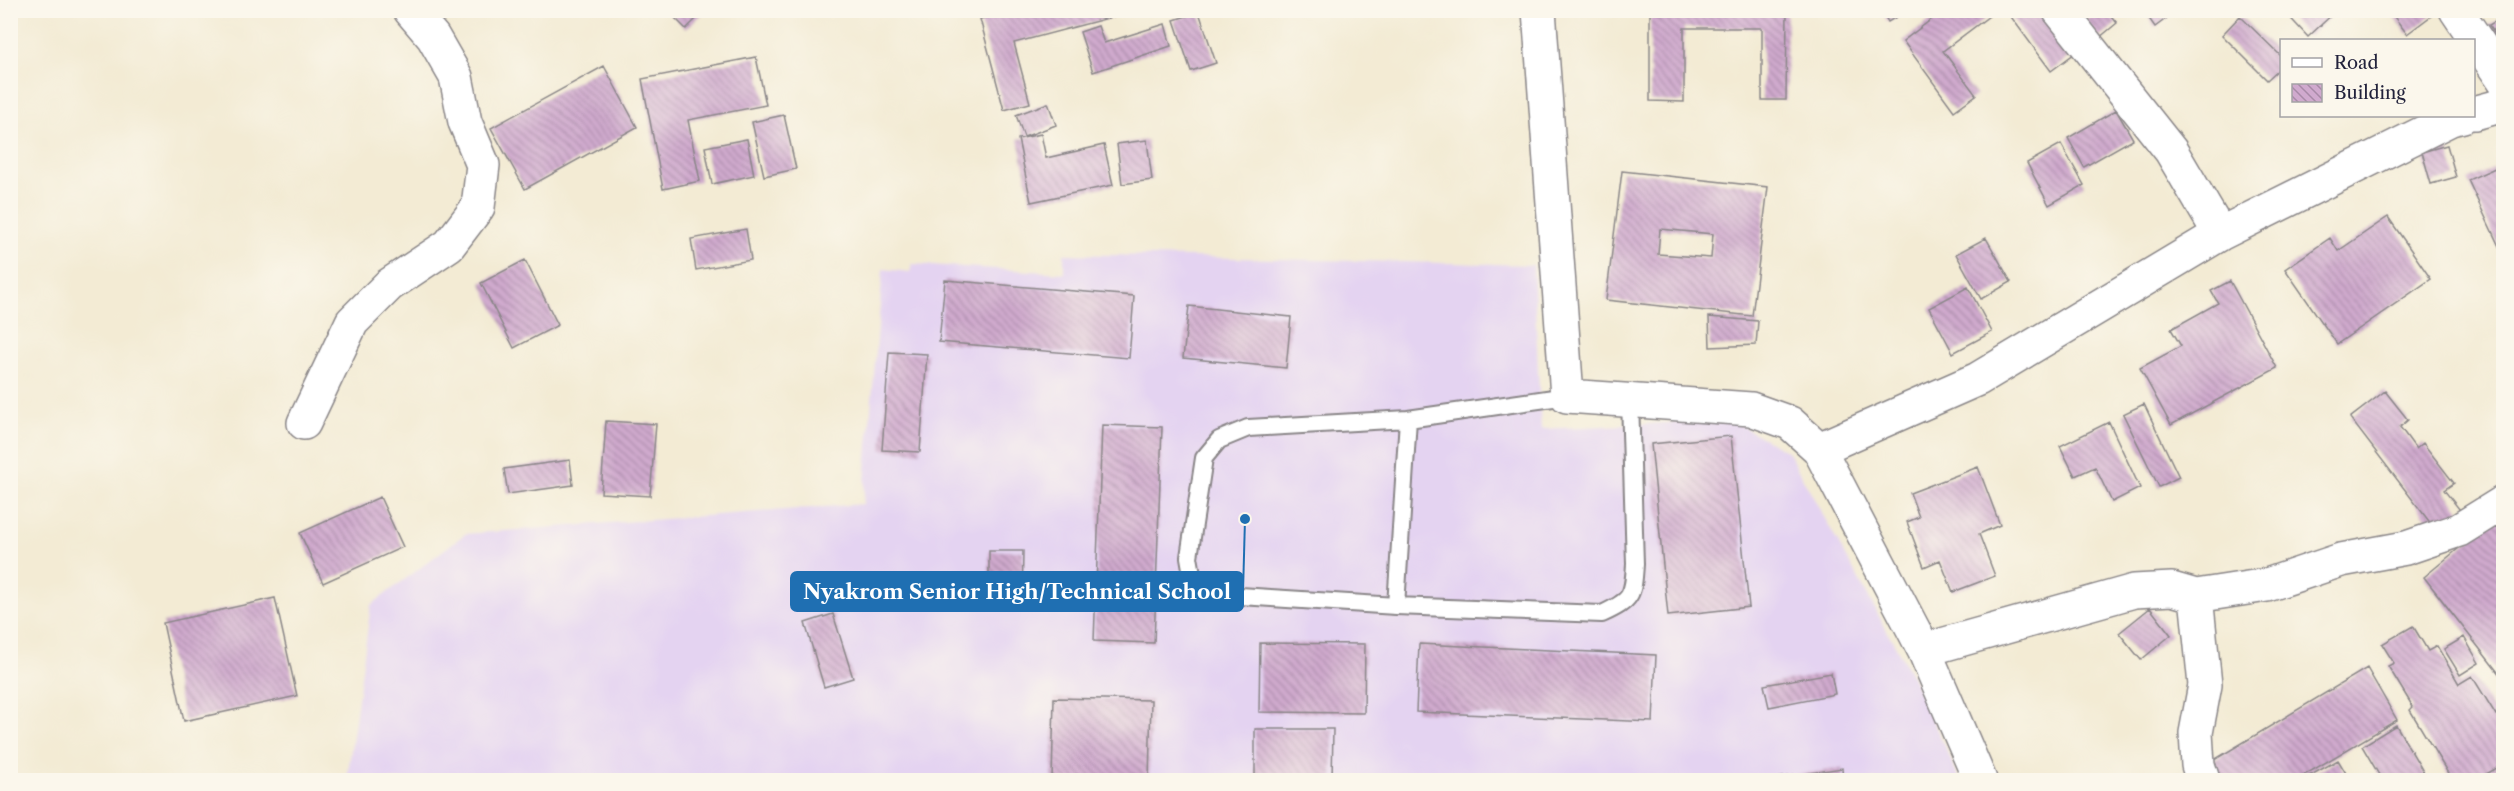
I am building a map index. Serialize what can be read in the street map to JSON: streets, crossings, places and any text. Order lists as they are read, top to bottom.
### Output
{
  "places": ["Nyakrom Senior High/Technical School"],
  "legend": ["Road", "Building"]
}
